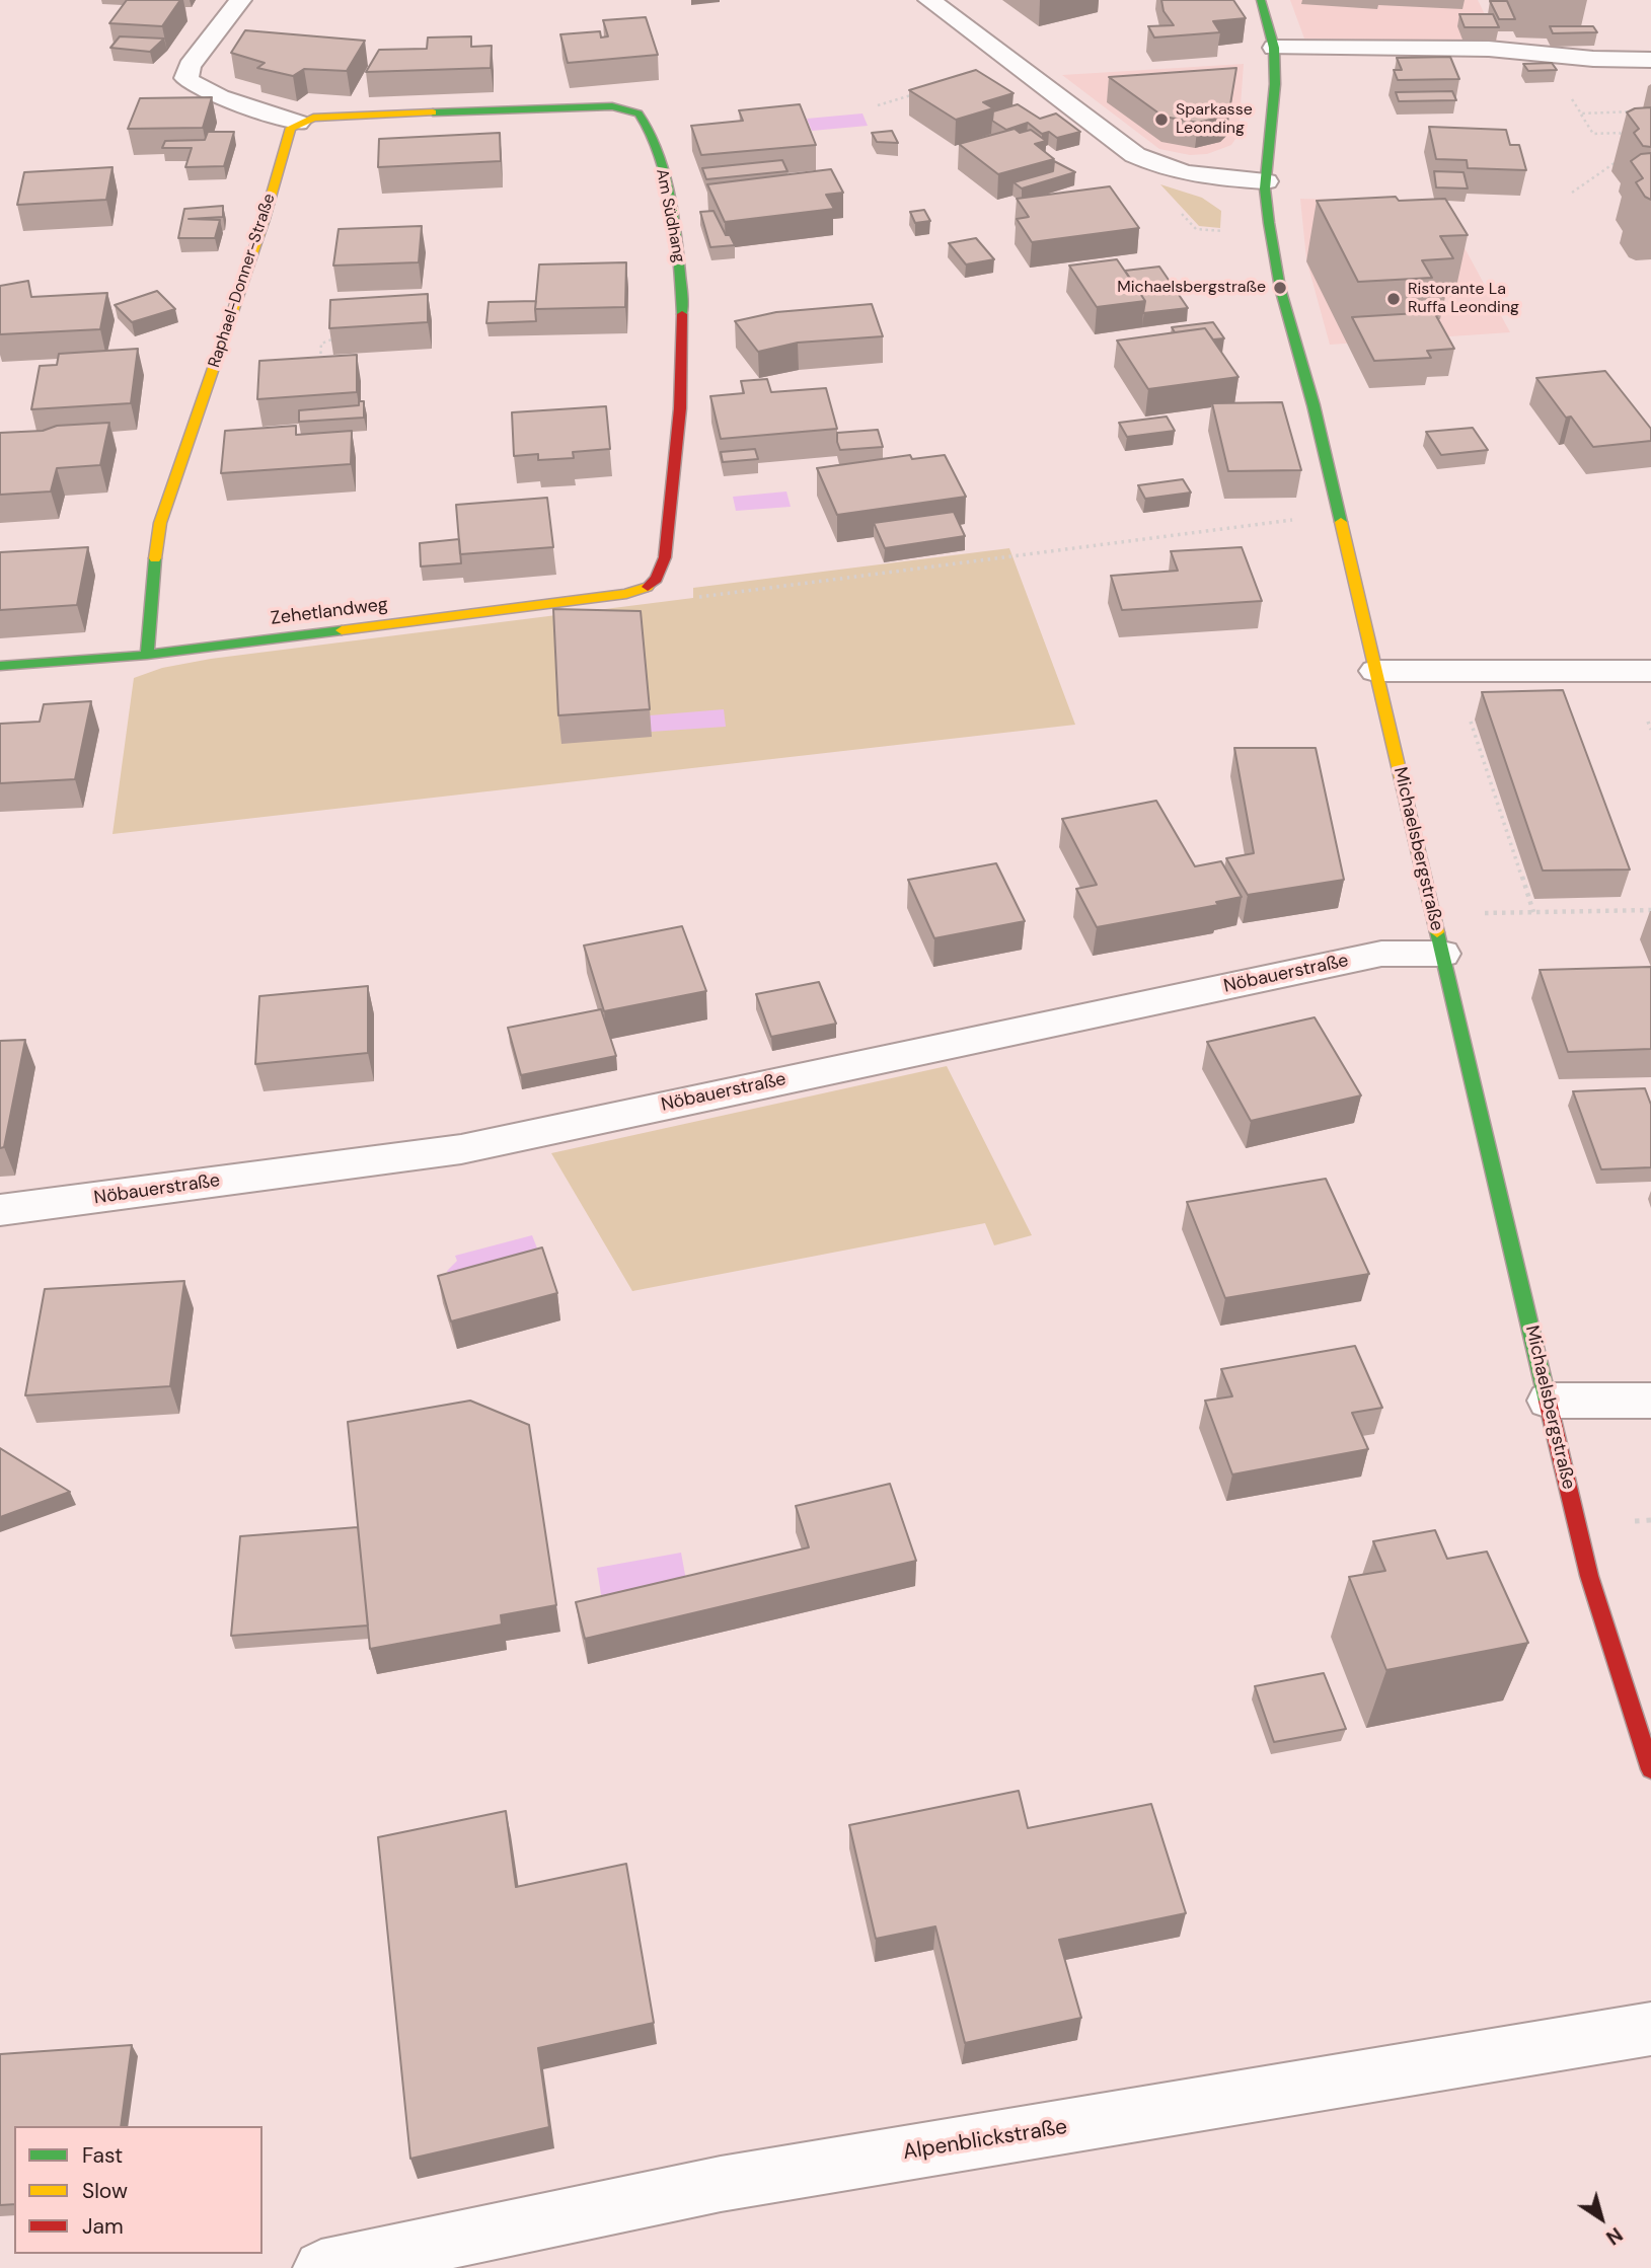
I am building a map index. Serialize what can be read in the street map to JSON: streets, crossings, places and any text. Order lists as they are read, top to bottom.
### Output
{
  "streets": {
    "street": [
      "Am Südhang",
      "Raphael-Donner-Straße",
      "Zehetlandweg",
      "Michaelsbergstraße",
      "Nöbauerstraße",
      "Alpenblickstraße"
    ]
  },
  "crossings": [
    ["Am Südhang", "Raphael-Donner-Straße"],
    ["Am Südhang", "Zehetlandweg"],
    ["Raphael-Donner-Straße", "Zehetlandweg"],
    ["Michaelsbergstraße", "Nöbauerstraße"]
  ],
  "places": ["Sparkasse Leonding", "Michaelsbergstraße", "Ristorante La Ruffa Leonding"],
  "legend": ["Fast", "Slow", "Jam"],
  "north": "bottom right"
}
